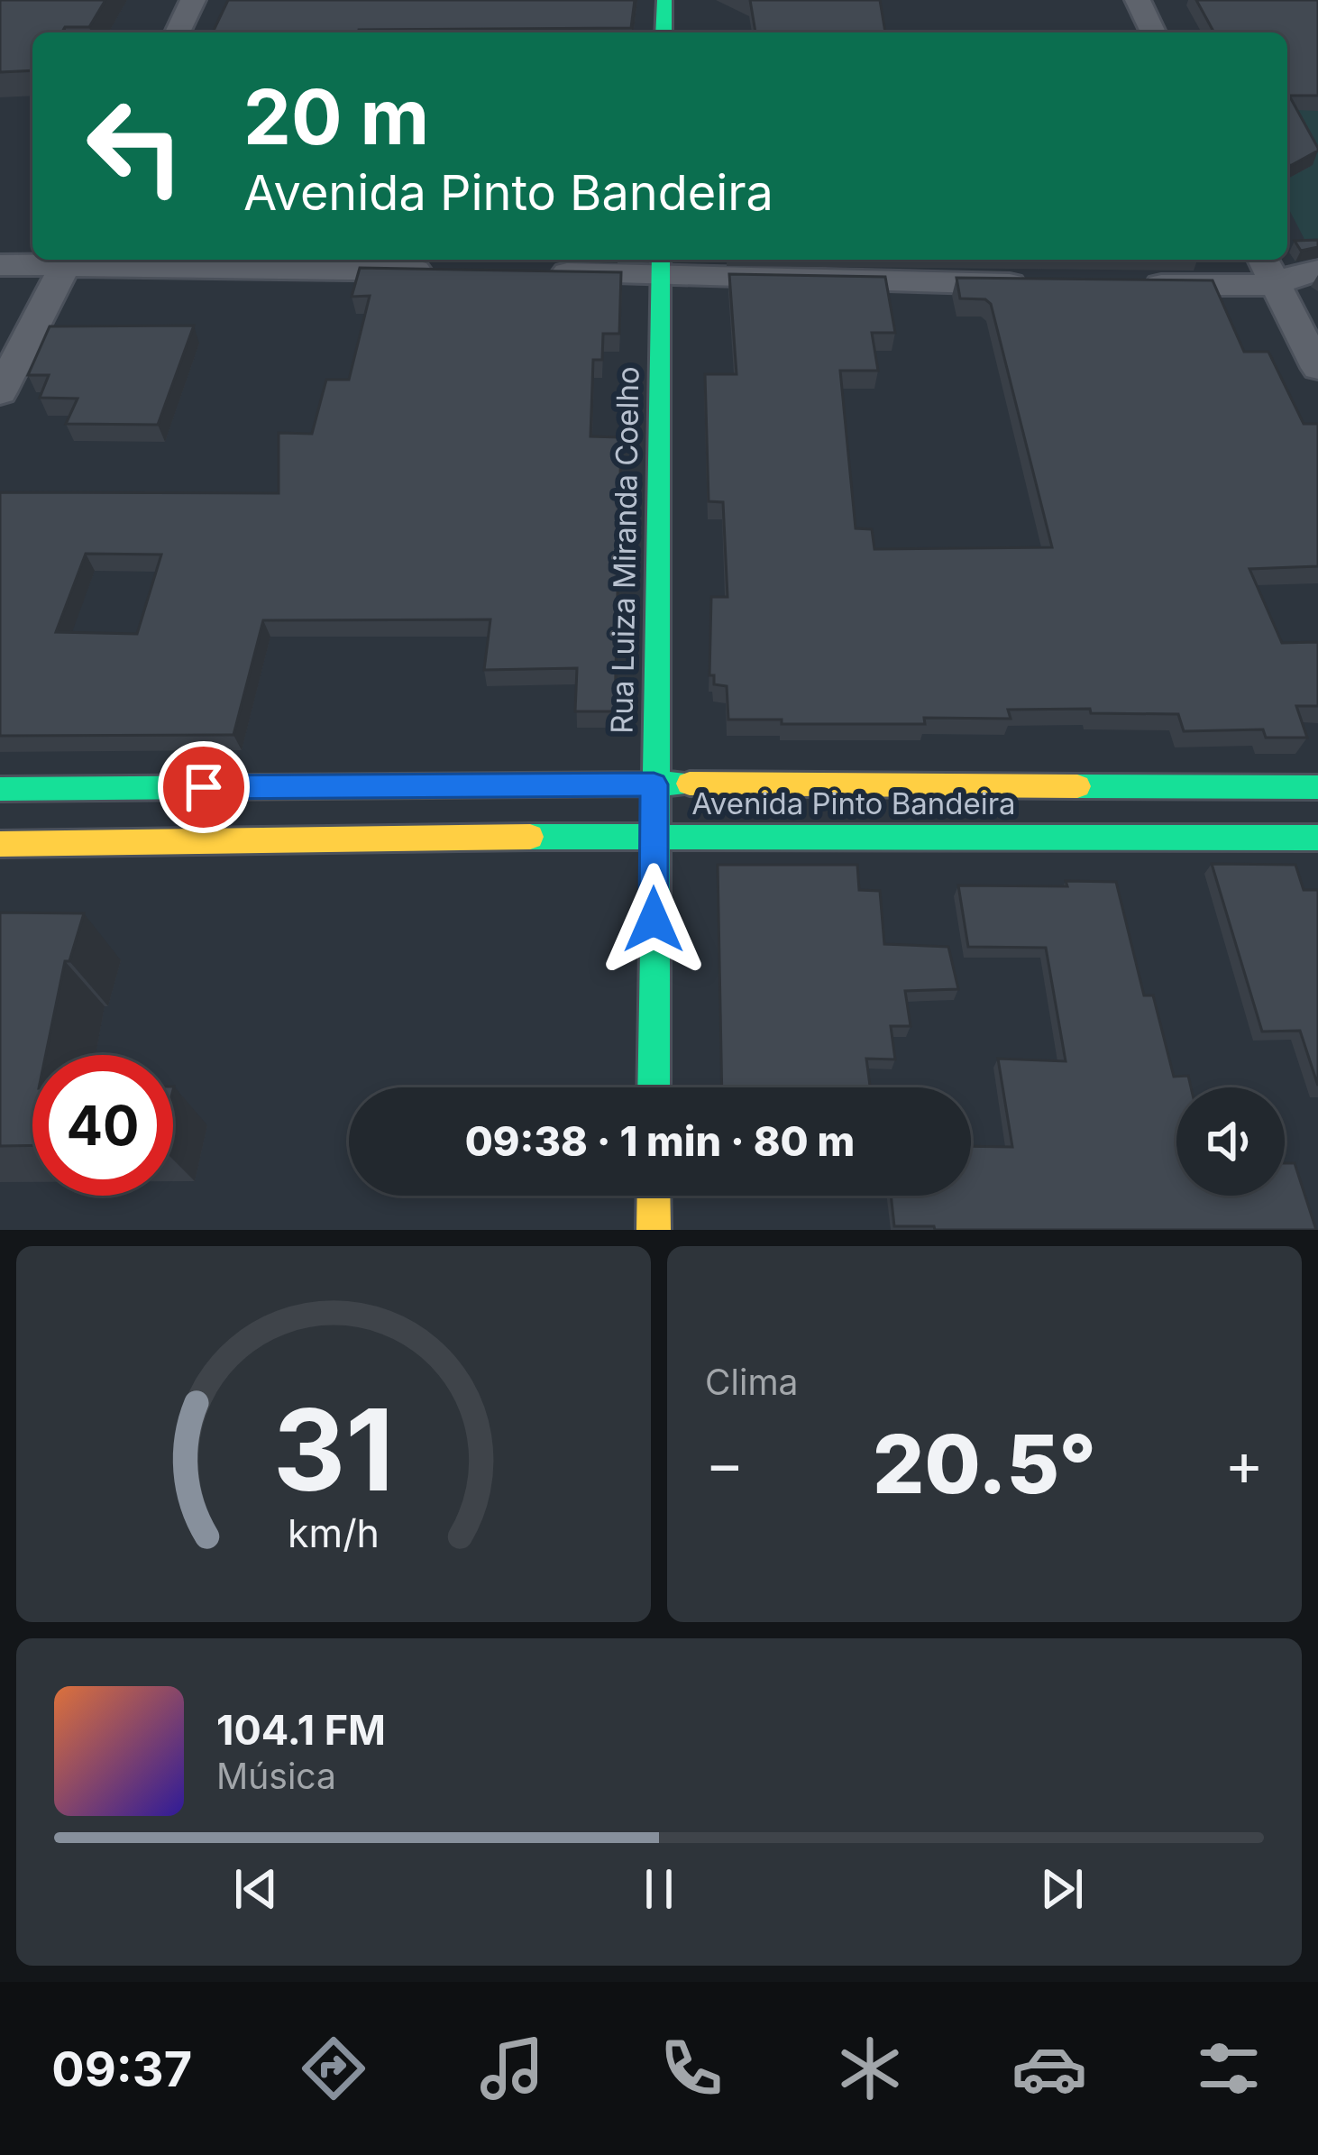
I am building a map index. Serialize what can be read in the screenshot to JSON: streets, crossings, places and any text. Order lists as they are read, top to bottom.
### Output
{
  "streets": {
    "main road": ["Rua Luiza Miranda Coelho", "Avenida Pinto Bandeira"]
  },
  "crossings": [
    ["Rua Luiza Miranda Coelho", "Avenida Pinto Bandeira"]
  ],
  "page": {
    "turn": ["20 m", "Avenida Pinto Bandeira"],
    "limit": "40",
    "trip": "09:38 · 1 min · 80 m",
    "tile": "Clima",
    "heat": ["−", "20.5°", "+"],
    "song": ["104.1 FM", "Música"],
    "tabs": "09:37",
    "gauge": ["31", "km/h"]
  }
}
